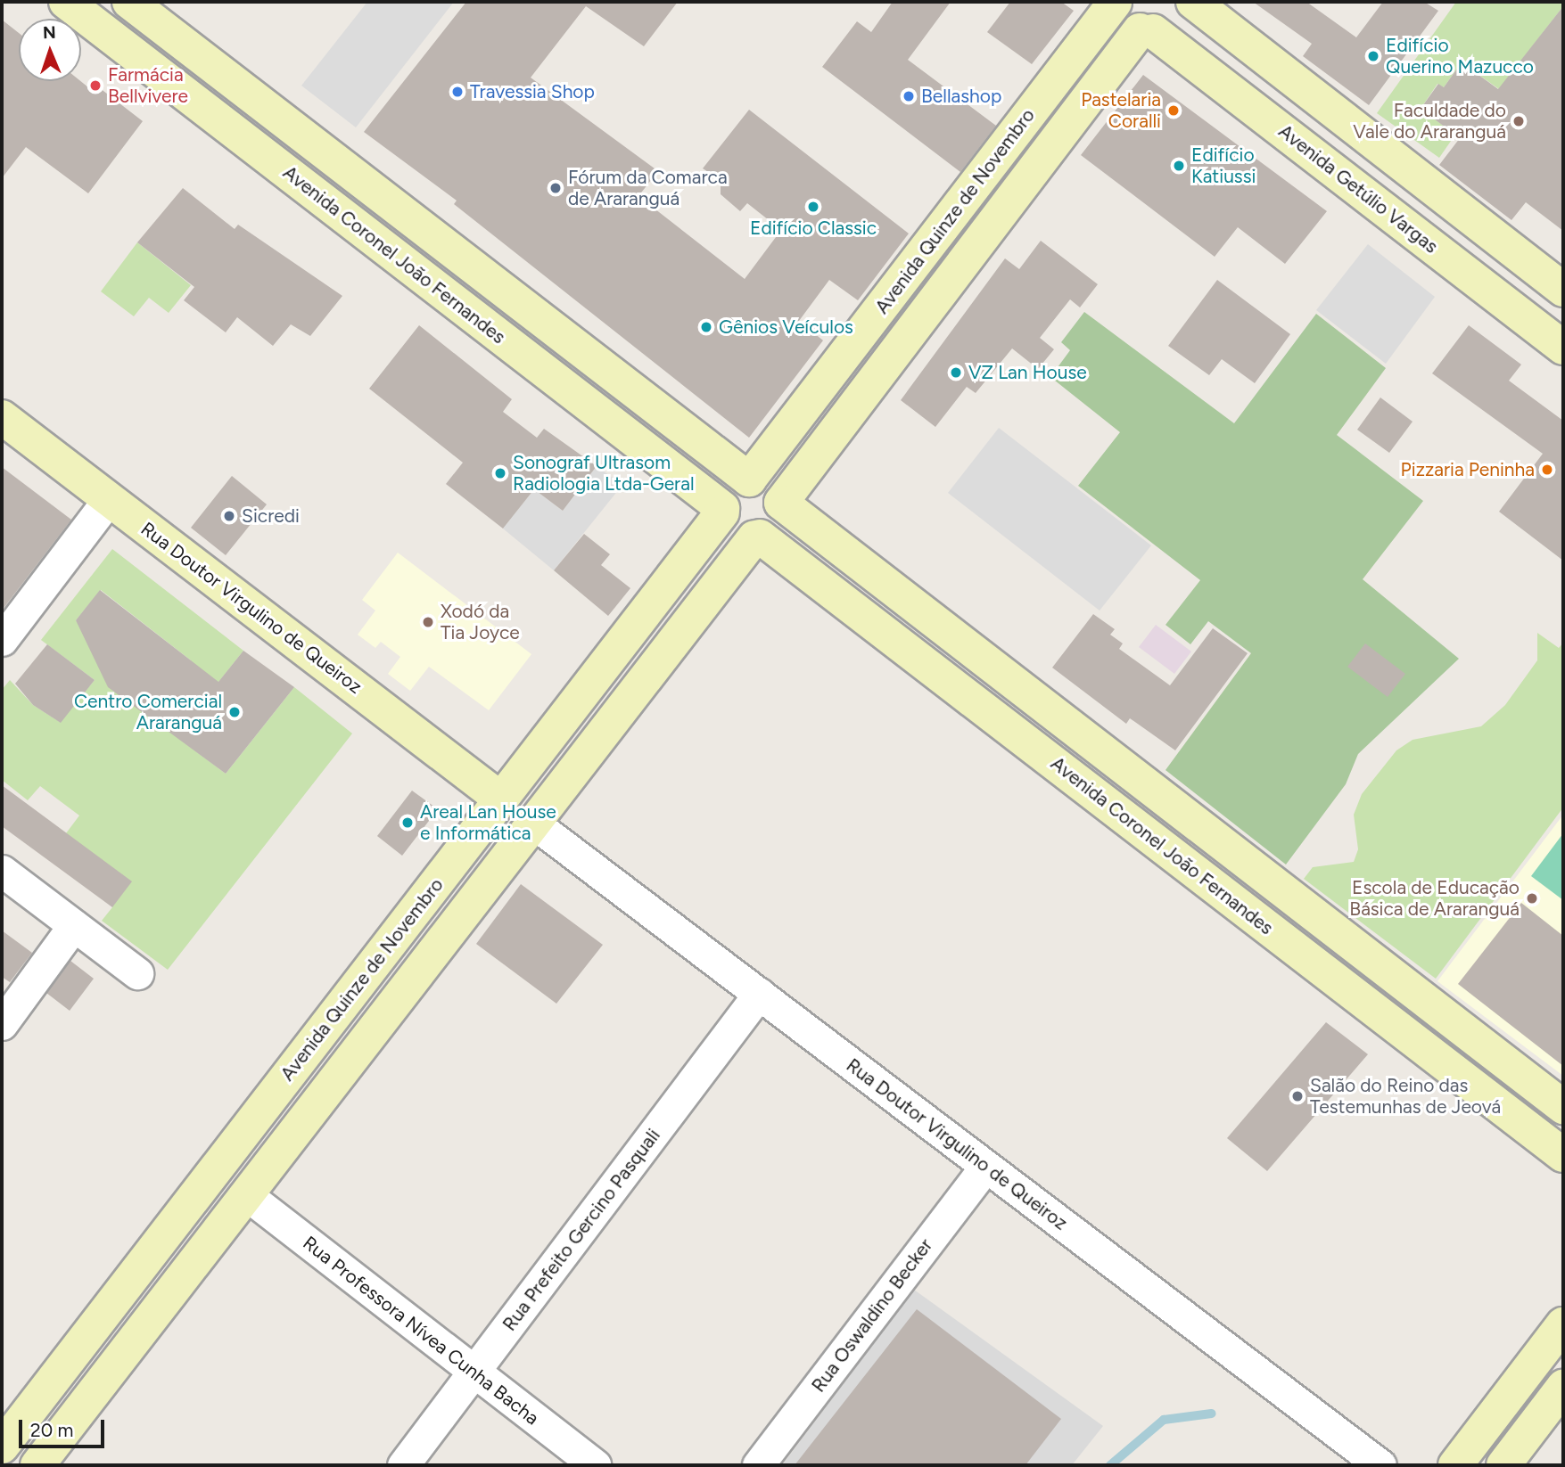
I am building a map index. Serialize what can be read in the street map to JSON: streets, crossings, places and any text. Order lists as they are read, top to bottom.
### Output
{
  "streets": {
    "street": [
      "Avenida Getúlio Vargas",
      "Avenida Quinze de Novembro",
      "Avenida Coronel João Fernandes",
      "Rua Doutor Virgulino de Queiroz",
      "Rua Prefeito Gercino Pasquali",
      "Rua Oswaldino Becker",
      "Rua Professora Nívea Cunha Bacha"
    ]
  },
  "crossings": [
    ["Avenida Getúlio Vargas", "Avenida Quinze de Novembro"],
    ["Avenida Quinze de Novembro", "Avenida Coronel João Fernandes"],
    ["Avenida Quinze de Novembro", "Rua Doutor Virgulino de Queiroz"],
    ["Rua Doutor Virgulino de Queiroz", "Rua Prefeito Gercino Pasquali"],
    ["Rua Doutor Virgulino de Queiroz", "Rua Oswaldino Becker"],
    ["Rua Prefeito Gercino Pasquali", "Rua Professora Nívea Cunha Bacha"]
  ],
  "places": [
    "Edifício Querino Mazucco",
    "Farmácia Bellvivere",
    "Travessia Shop",
    "Bellashop",
    "Pastelaria Coralli",
    "Faculdade do Vale do Araranguá",
    "Edifício Katiussi",
    "Fórum da Comarca de Araranguá",
    "Edifício Classic",
    "Gênios Veículos",
    "VZ Lan House",
    "Pizzaria Peninha",
    "Sonograf Ultrasom Radiologia Ltda-Geral",
    "Sicredi",
    "Xodó da Tia Joyce",
    "Centro Comercial Araranguá",
    "Areal Lan House e Informática",
    "Escola de Educação Básica de Araranguá",
    "Salão do Reino das Testemunhas de Jeová"
  ],
  "scale_bar": "20 m",
  "north": "top"
}
